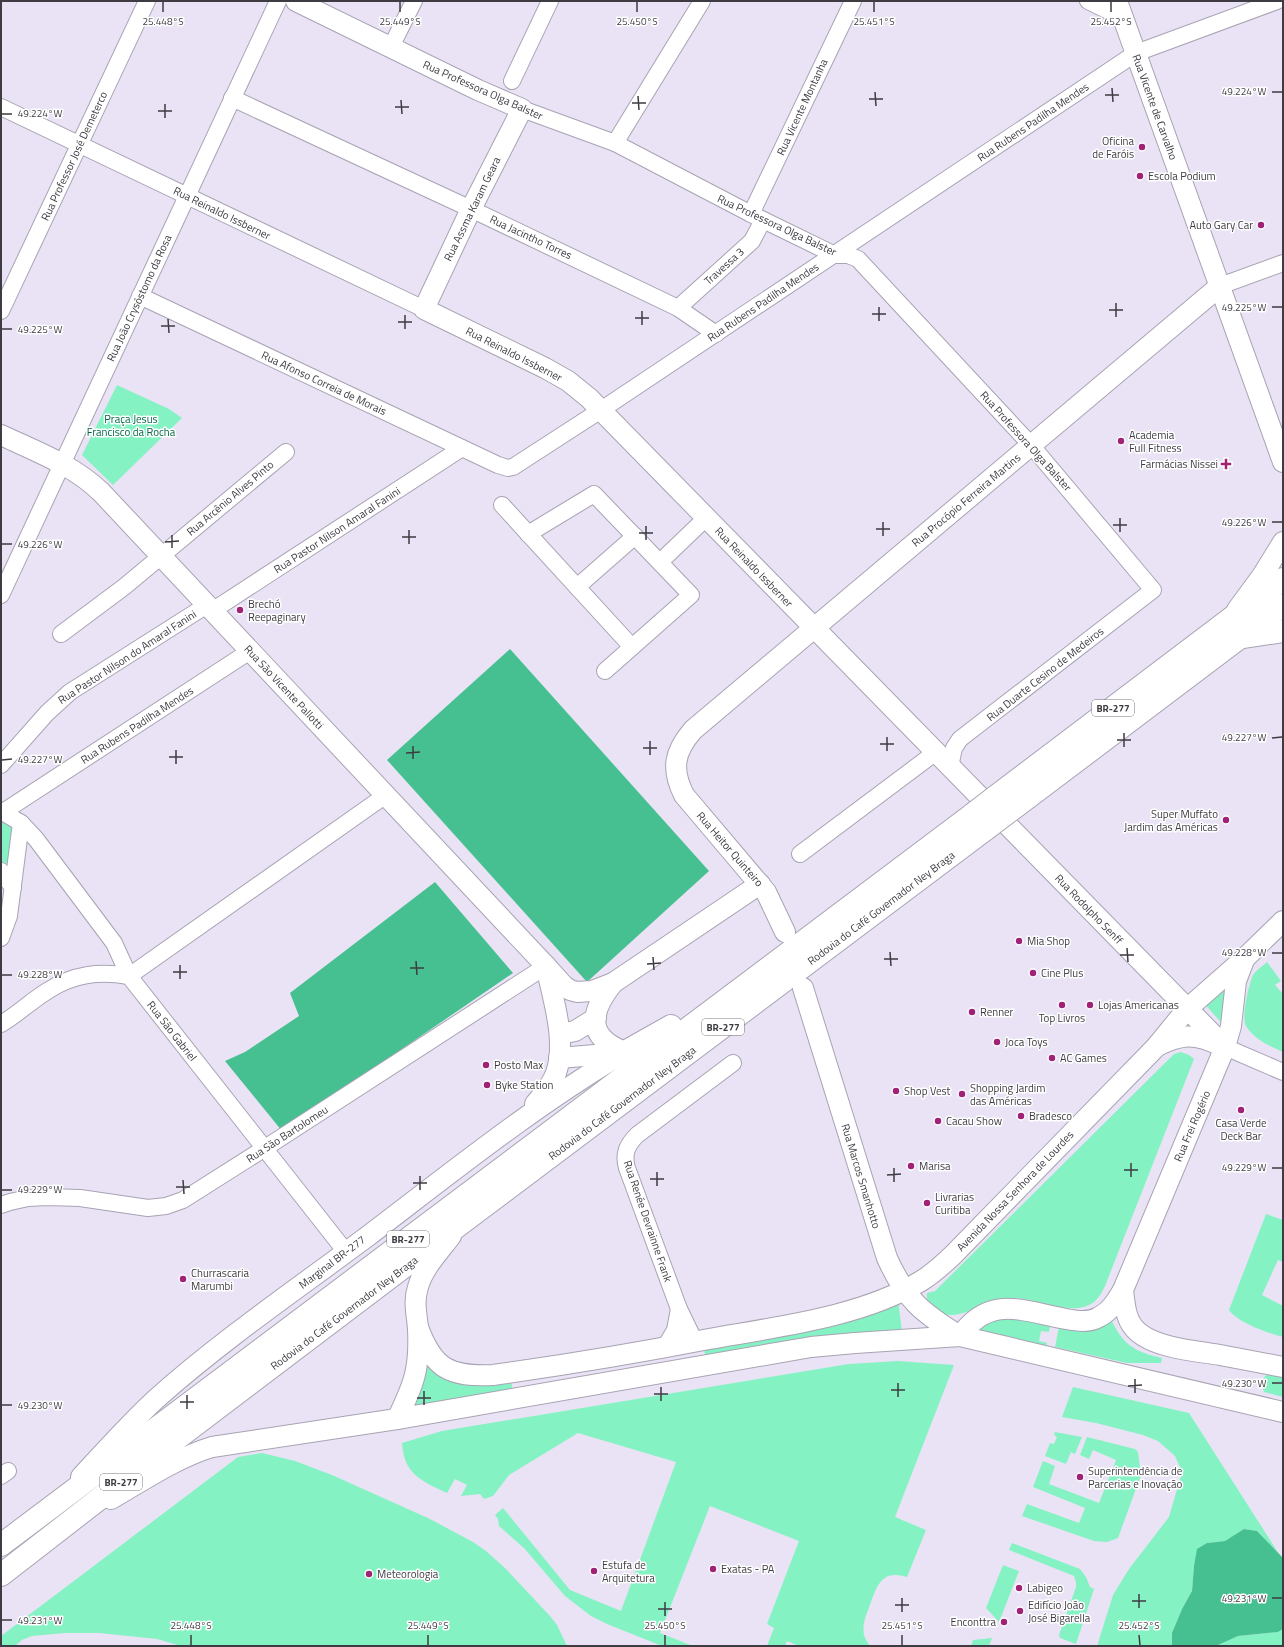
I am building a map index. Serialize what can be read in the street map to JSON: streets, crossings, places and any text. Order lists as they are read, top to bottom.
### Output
{
  "streets": {
    "highway": ["BR-277", "Rodovia do Café Governador Ney Braga"],
    "main road": [
      "Rua Professora Olga Balster",
      "Rua Vicente de Carvalho",
      "Rua Assma Karam Geara",
      "Rua Reinaldo Issberner",
      "Rua Procópio Ferreira Martins",
      "Rua São Vicente Pallotti",
      "Rua Heitor Quinteiro",
      "Rua Rodolpho Senff",
      "Rua Frei Rogério",
      "Rua Marcos Smanhotto",
      "Avenida Nossa Senhora de Lourdes",
      "Marginal BR-277"
    ],
    "street": [
      "Rua Vicente Montanha",
      "Rua Rubens Padilha Mendes",
      "Rua Professor José Demeterco",
      "Rua Jacintho Torres",
      "Travessa 3",
      "Rua João Crysóstomo da Rosa",
      "Rua Afonso Correia de Morais",
      "Rua Arcênio Alves Pinto",
      "Rua Pastor Nilson Amaral Fanini",
      "Rua Pastor Nilson do Amaral Fanini",
      "Rua Duarte Cesino de Medeiros",
      "Rua São Gabriel",
      "Rua São Bartolomeu",
      "Rua Renée Devrainne Frank"
    ]
  },
  "crossings": [
    ["Rua Professora Olga Balster", "Rua Vicente Montanha"],
    ["Rua Professora Olga Balster", "Rua Rubens Padilha Mendes"],
    ["Rua Professora Olga Balster", "Rua Assma Karam Geara"],
    ["Rua Professora Olga Balster", "Travessa 3"],
    ["Rua Professora Olga Balster", "Rua Procópio Ferreira Martins"],
    ["Rua Professora Olga Balster", "Rua Duarte Cesino de Medeiros"],
    ["Rua Vicente Montanha", "Travessa 3"],
    ["Rua Vicente de Carvalho", "Rua Rubens Padilha Mendes"],
    ["Rua Vicente de Carvalho", "Rua Procópio Ferreira Martins"],
    ["Rua Rubens Padilha Mendes", "Rua Reinaldo Issberner"],
    ["Rua Rubens Padilha Mendes", "Rua Jacintho Torres"],
    ["Rua Rubens Padilha Mendes", "Rua Afonso Correia de Morais"],
    ["Rua Rubens Padilha Mendes", "Rua São Vicente Pallotti"],
    ["Rua Rubens Padilha Mendes", "Rua São Gabriel"],
    ["Rua Professor José Demeterco", "Rua Reinaldo Issberner"],
    ["Rua Assma Karam Geara", "Rua Reinaldo Issberner"],
    ["Rua Assma Karam Geara", "Rua Jacintho Torres"],
    ["Rua Reinaldo Issberner", "Rua João Crysóstomo da Rosa"],
    ["Rua Reinaldo Issberner", "Rua Procópio Ferreira Martins"],
    ["Rua Reinaldo Issberner", "Rua Duarte Cesino de Medeiros"],
    ["Rua Reinaldo Issberner", "Rodovia do Café Governador Ney Braga"],
    ["Rua Reinaldo Issberner", "Rua Rodolpho Senff"],
    ["Rua Jacintho Torres", "Travessa 3"],
    ["Rua Jacintho Torres", "Rua João Crysóstomo da Rosa"],
    ["Rua João Crysóstomo da Rosa", "Rua Afonso Correia de Morais"],
    ["Rua João Crysóstomo da Rosa", "Rua São Vicente Pallotti"],
    ["Rua Afonso Correia de Morais", "Rua Pastor Nilson Amaral Fanini"],
    ["Rua Arcênio Alves Pinto", "Rua São Vicente Pallotti"],
    ["Rua Procópio Ferreira Martins", "Rua Heitor Quinteiro"],
    ["Rua Pastor Nilson Amaral Fanini", "Rua Pastor Nilson do Amaral Fanini"],
    ["Rua Pastor Nilson Amaral Fanini", "Rua São Vicente Pallotti"],
    ["Rua Pastor Nilson do Amaral Fanini", "Rua São Vicente Pallotti"],
    ["Rua São Vicente Pallotti", "Rua São Bartolomeu"],
    ["Rodovia do Café Governador Ney Braga", "Rua Rodolpho Senff"],
    ["Rodovia do Café Governador Ney Braga", "Marginal BR-277"],
    ["Rua Rodolpho Senff", "Rua Frei Rogério"],
    ["Rua Rodolpho Senff", "Avenida Nossa Senhora de Lourdes"],
    ["Rua São Gabriel", "Rua São Bartolomeu"],
    ["Rua São Gabriel", "Marginal BR-277"],
    ["Rua Frei Rogério", "Rua Marcos Smanhotto"],
    ["Rua Frei Rogério", "Avenida Nossa Senhora de Lourdes"],
    ["Rua Marcos Smanhotto", "Avenida Nossa Senhora de Lourdes"],
    ["Avenida Nossa Senhora de Lourdes", "Rua Renée Devrainne Frank"]
  ],
  "parks": ["Praça Jesus Francisco da Rocha"],
  "places": {
    "other": [
      "Oficina de Faróis",
      "Escola Podium",
      "Auto Gary Car",
      "Academia Full Fitness",
      "Brechó Reepaginary",
      "Super Muffato Jardim das Américas",
      "Mia Shop",
      "Cine Plus",
      "Top Livros",
      "Lojas Americanas",
      "Renner",
      "Joca Toys",
      "AC Games",
      "Posto Max",
      "Byke Station",
      "Shop Vest",
      "Shopping Jardim das Américas",
      "Casa Verde Deck Bar",
      "Bradesco",
      "Cacau Show",
      "Marisa",
      "Livrarias Curitiba",
      "Churrascaria Marumbi",
      "Superintendência de Parcerias e Inovação",
      "Exatas - PA",
      "Estufa de Arquitetura",
      "Meteorologia",
      "Labigeo",
      "Edifício João José Bigarella",
      "Enconttra"
    ],
    "health": ["Farmácias Nissei"]
  },
  "coordinates": [
    "25.448°S",
    "25.449°S",
    "25.450°S",
    "25.451°S",
    "25.452°S",
    "49.224°W",
    "49.225°W",
    "49.226°W",
    "49.227°W",
    "49.228°W",
    "49.229°W",
    "49.230°W",
    "49.231°W"
  ]
}
